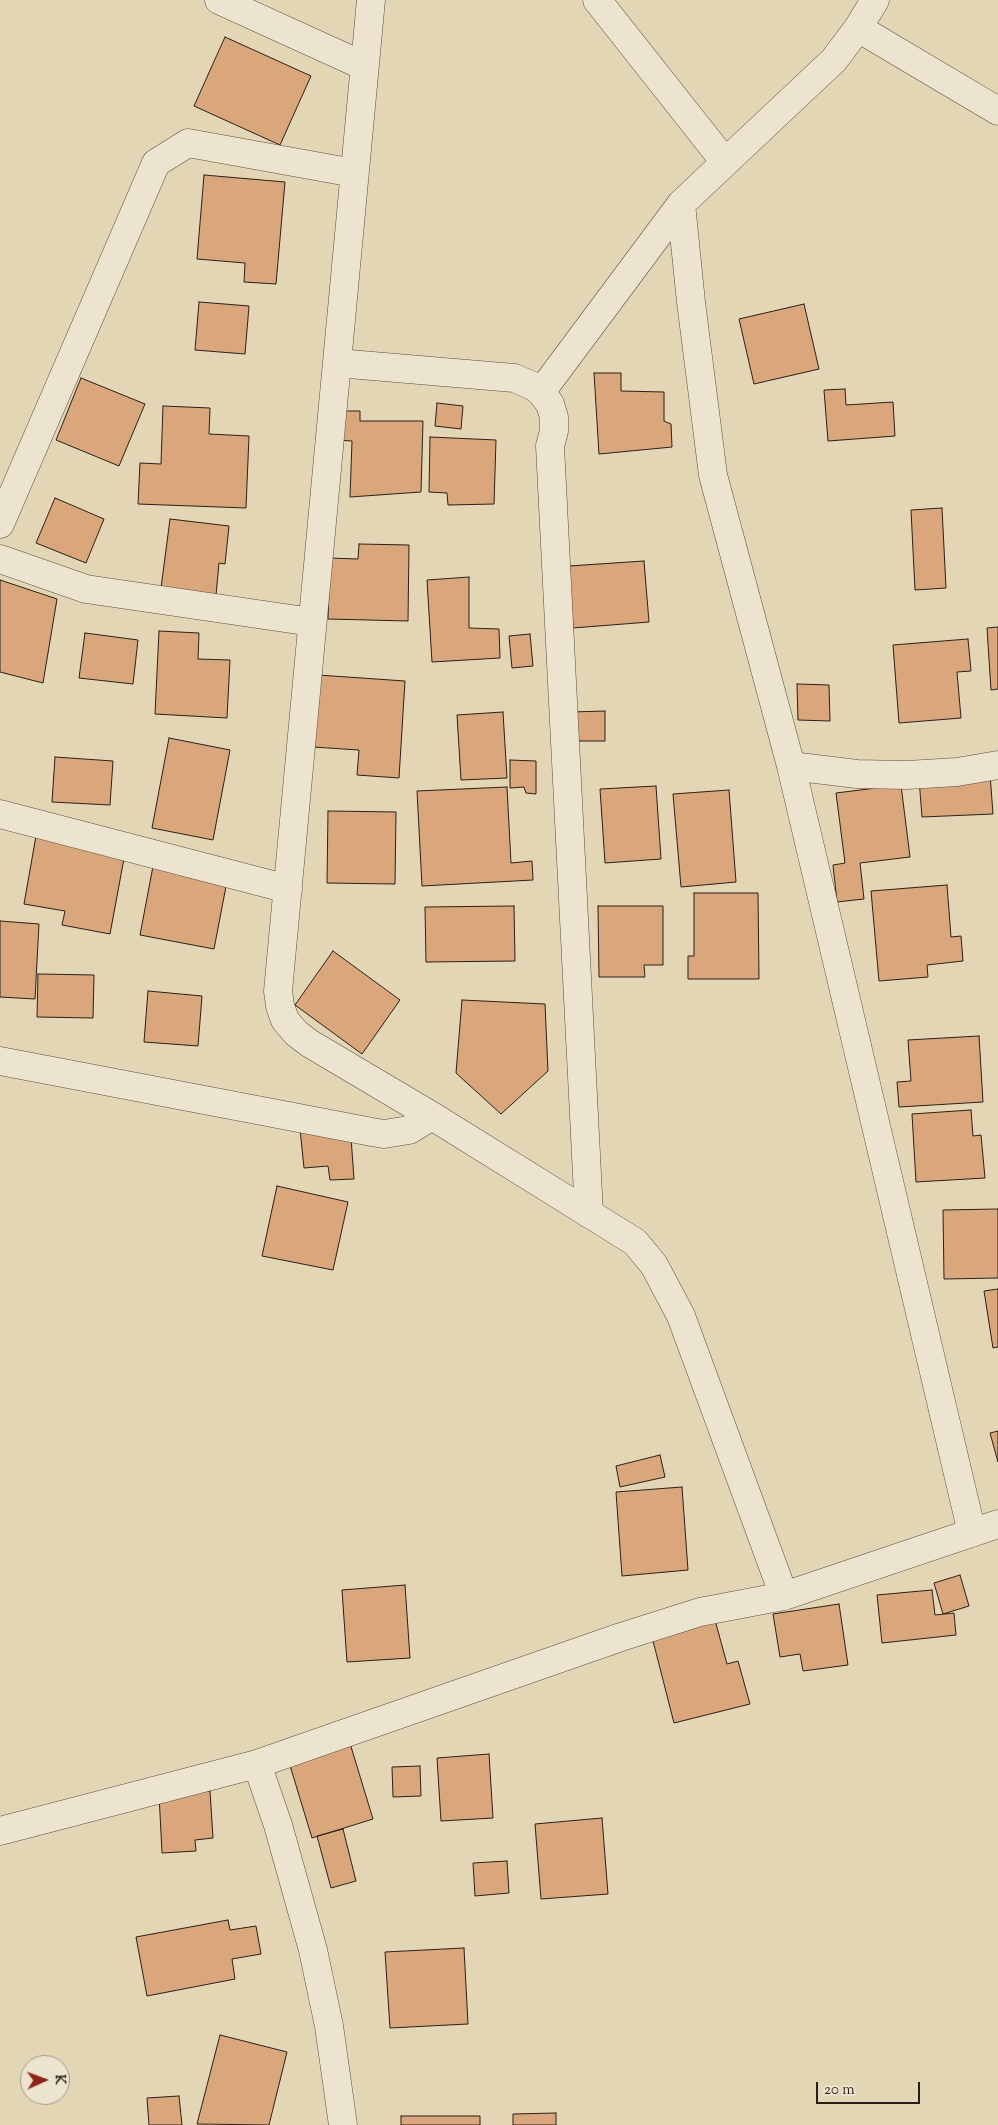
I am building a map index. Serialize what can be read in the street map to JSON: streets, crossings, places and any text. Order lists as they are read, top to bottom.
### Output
{
  "scale_bar": "20 m",
  "north": "right"
}
